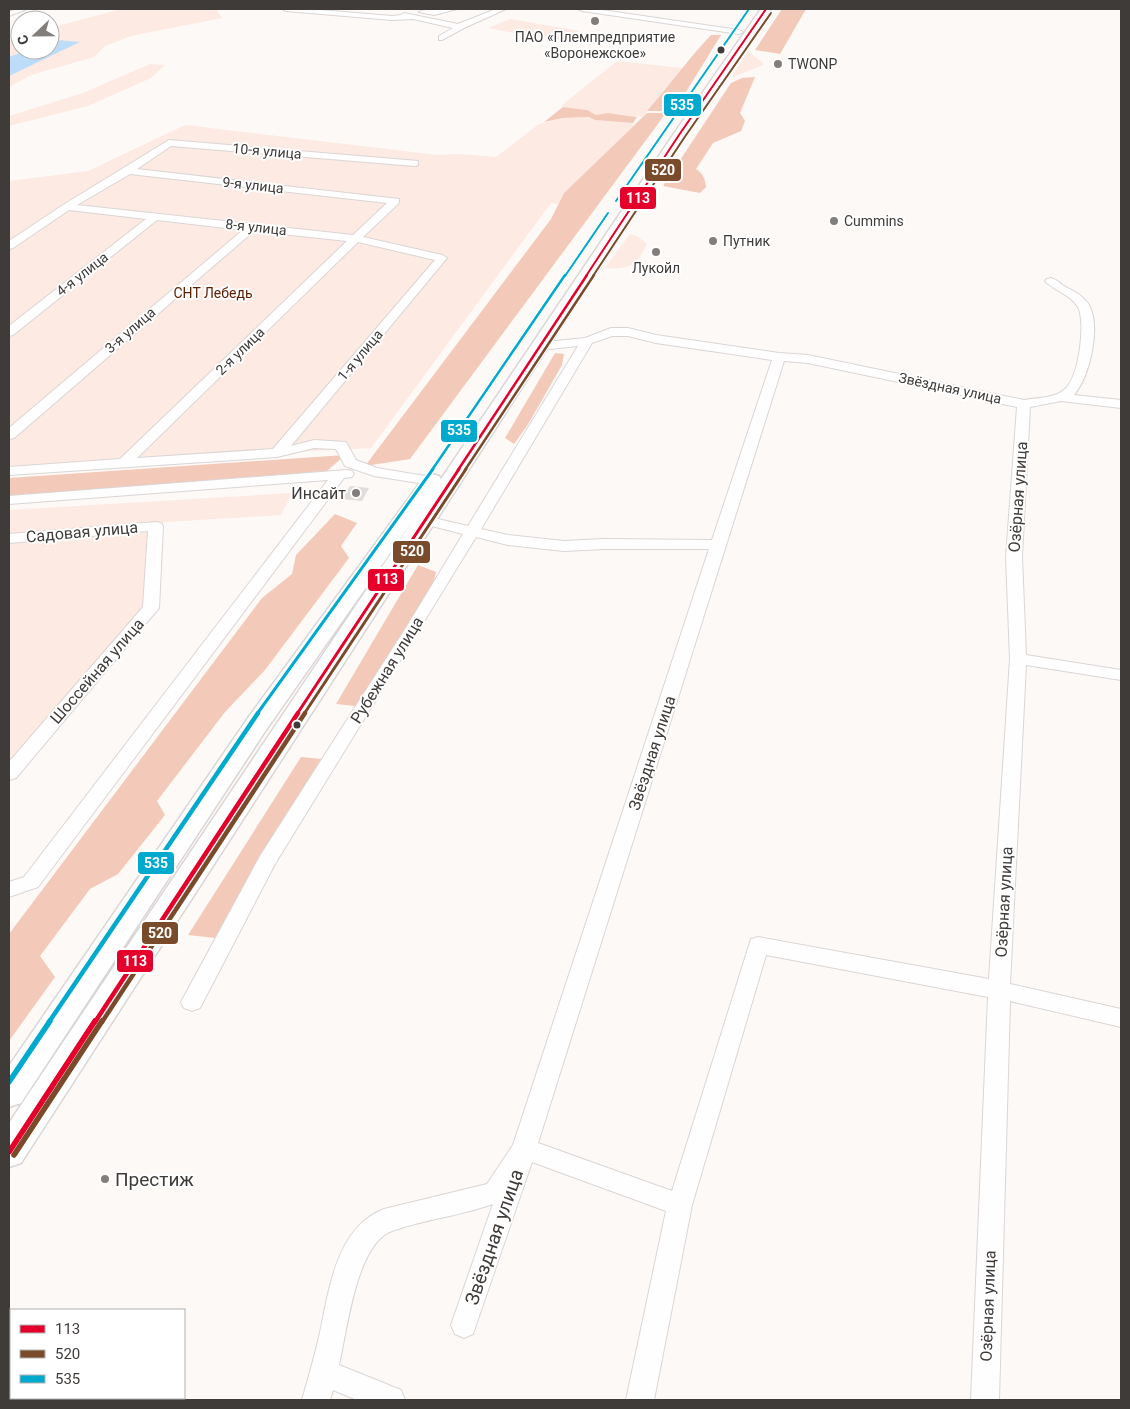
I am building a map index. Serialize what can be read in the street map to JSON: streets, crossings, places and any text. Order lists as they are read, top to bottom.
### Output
{
  "streets": {
    "street": [
      "10-я улица",
      "9-я улица",
      "8-я улица",
      "4-я улица",
      "3-я улица",
      "2-я улица",
      "1-я улица",
      "Звёздная улица",
      "Озёрная улица",
      "Садовая улица",
      "Рубежная улица",
      "Шоссейная улица"
    ]
  },
  "crossings": [
    ["10-я улица", "9-я улица"],
    ["9-я улица", "8-я улица"],
    ["9-я улица", "2-я улица"],
    ["8-я улица", "4-я улица"],
    ["8-я улица", "3-я улица"],
    ["8-я улица", "2-я улица"],
    ["8-я улица", "1-я улица"],
    ["Звёздная улица", "Озёрная улица"],
    ["Звёздная улица", "Рубежная улица"],
    ["Садовая улица", "Шоссейная улица"]
  ],
  "parks": ["СНТ Лебедь"],
  "places": [
    "ПАО «Племпредприятие «Воронежское»",
    "TWONP",
    "Cummins",
    "Путник",
    "Лукойл",
    "Инсайт",
    "Престиж"
  ],
  "lines": ["transit line 113", "transit line 535", "transit line 520"],
  "legend": ["113", "520", "535"],
  "north": "left"
}
